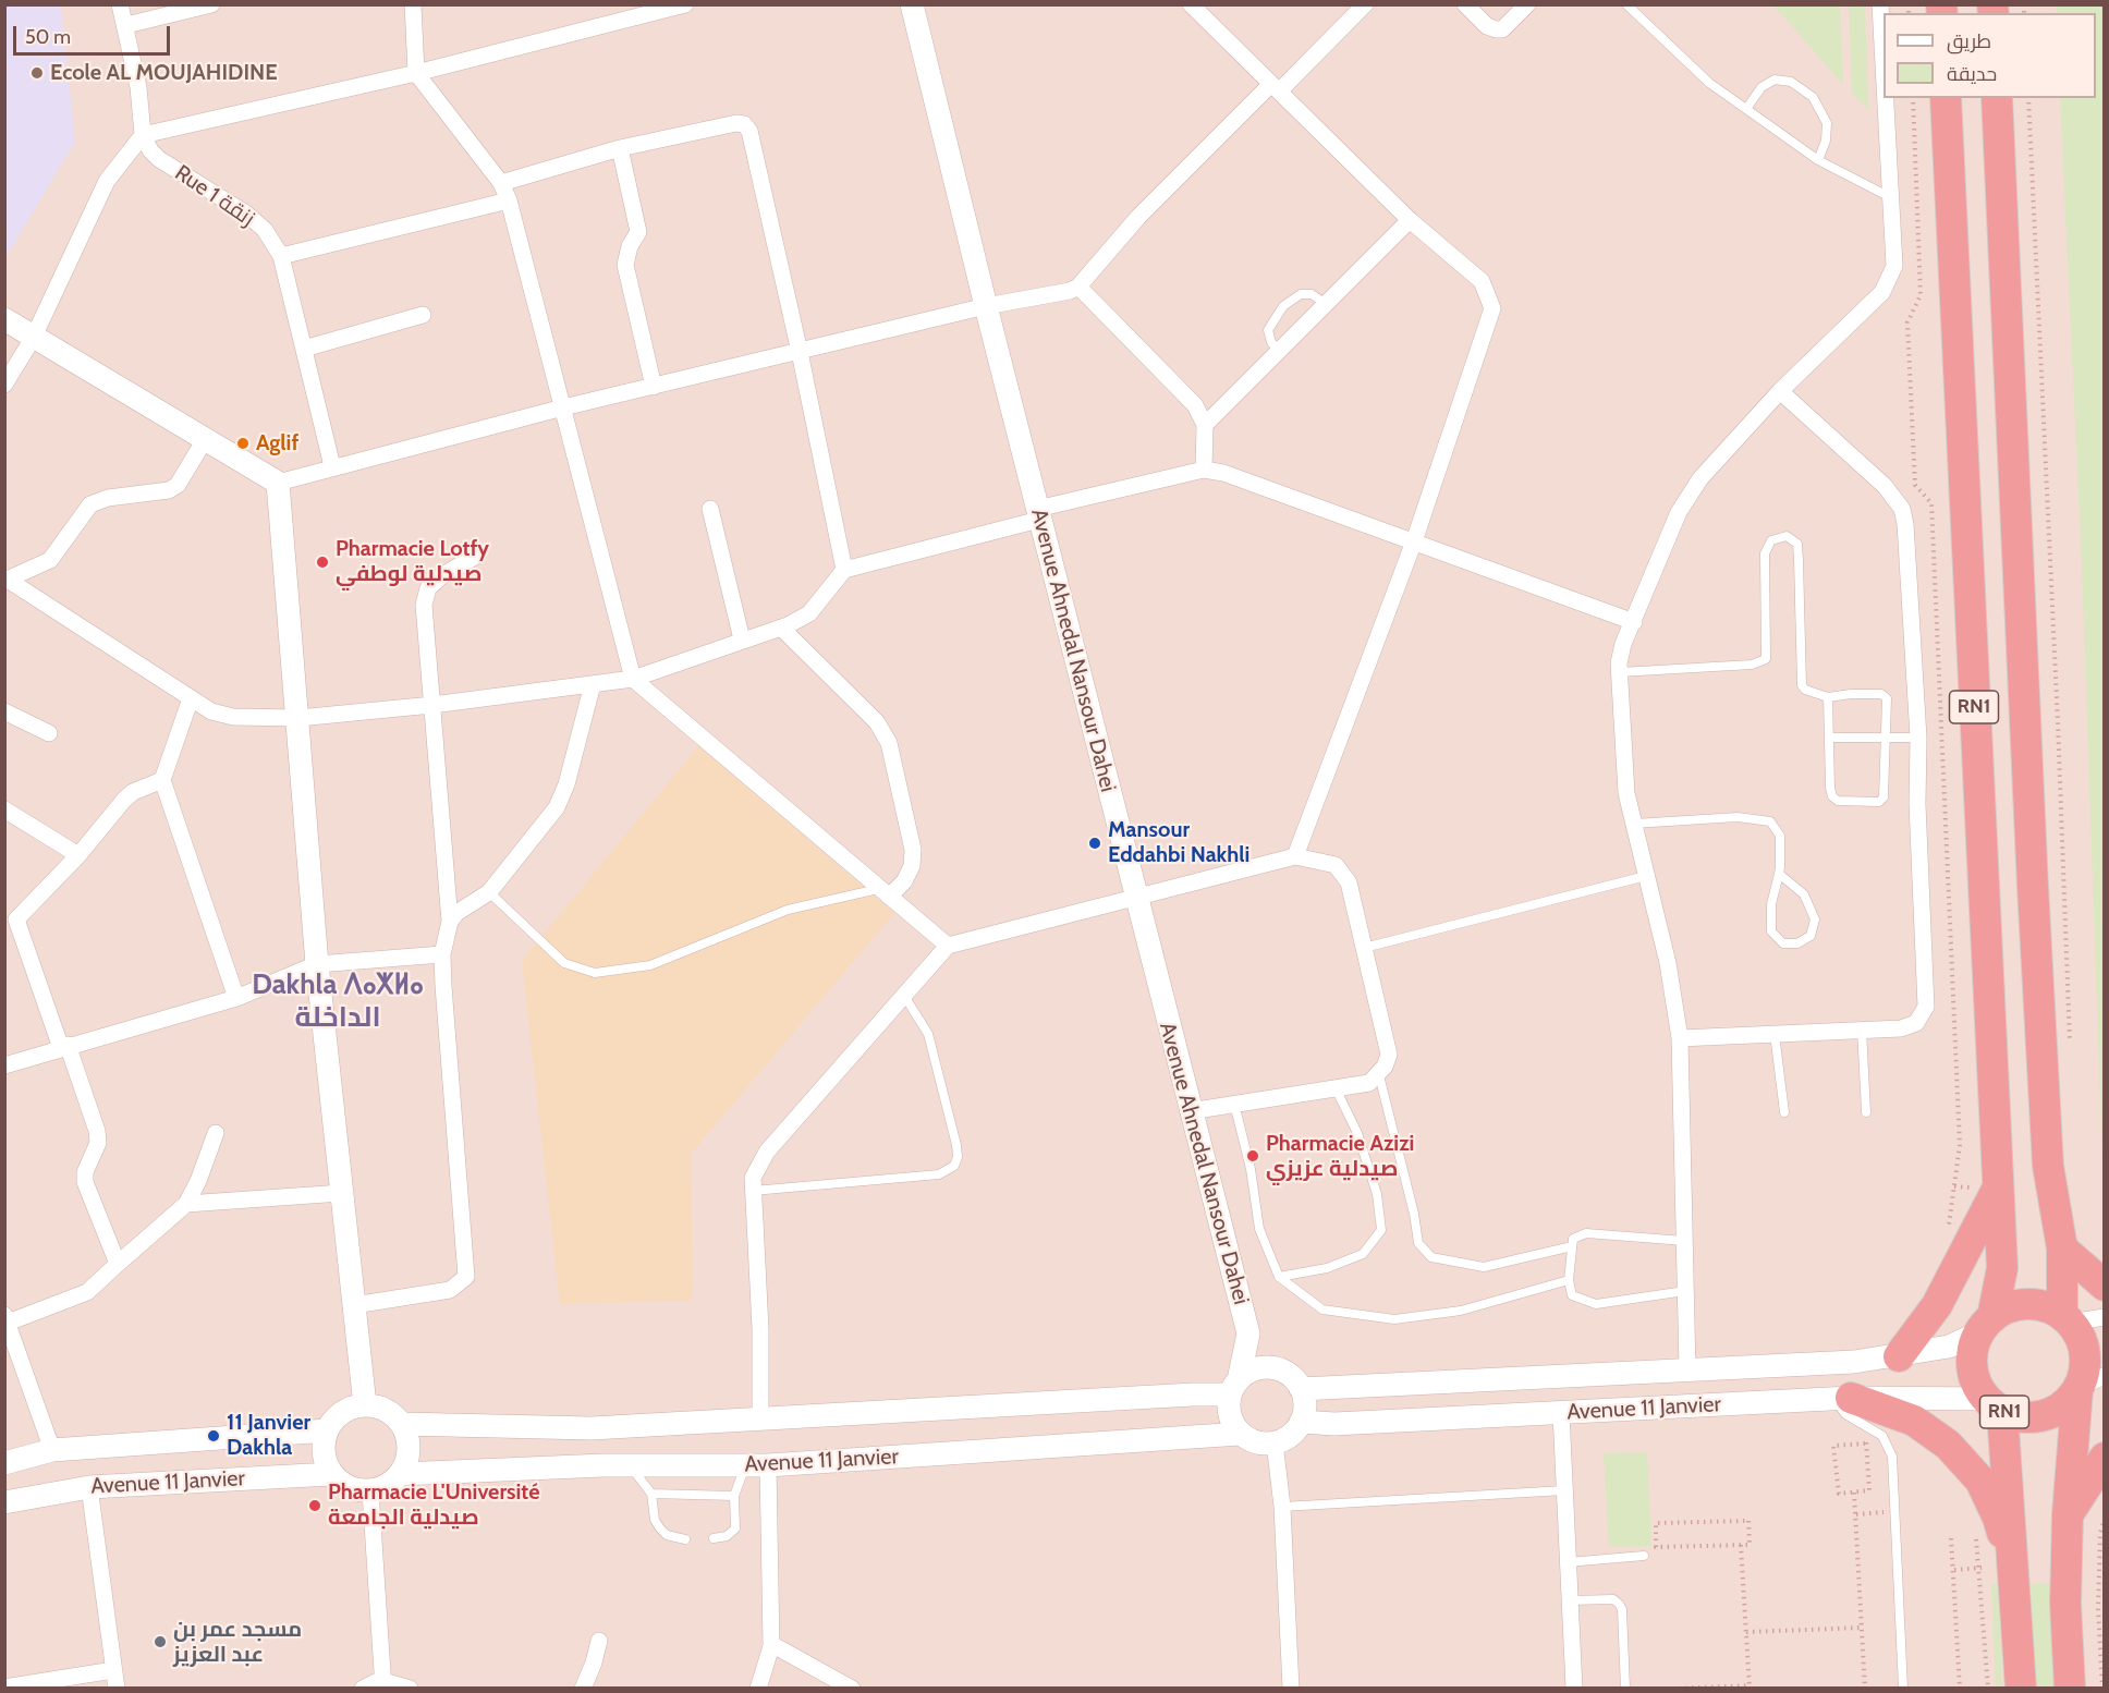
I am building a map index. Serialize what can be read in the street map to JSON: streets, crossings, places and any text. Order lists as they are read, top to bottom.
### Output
{
  "streets": {
    "highway": ["RN1"],
    "street": ["Rue 1 زنقة", "Avenue Ahnedal Nansour Dahei", "Avenue 11 Janvier"]
  },
  "crossings": [
    ["Avenue Ahnedal Nansour Dahei", "Avenue 11 Janvier"],
    ["RN1", "Avenue 11 Janvier"]
  ],
  "districts": ["Dakhla ⴷⴰⵅⵍⴰ الداخلة"],
  "places": [
    "Ecole AL MOUJAHIDINE",
    "Aglif",
    "Pharmacie Lotfy صيدلية لوطفي",
    "Mansour Eddahbi Nakhli",
    "Pharmacie Azizi صيدلية عزيزي",
    "11 Janvier Dakhla",
    "Pharmacie L'Université صيدلية الجامعة",
    "مسجد عمر بن عبد العزيز"
  ],
  "legend": ["طريق", "حديقة"],
  "scale_bar": "50 m"
}
